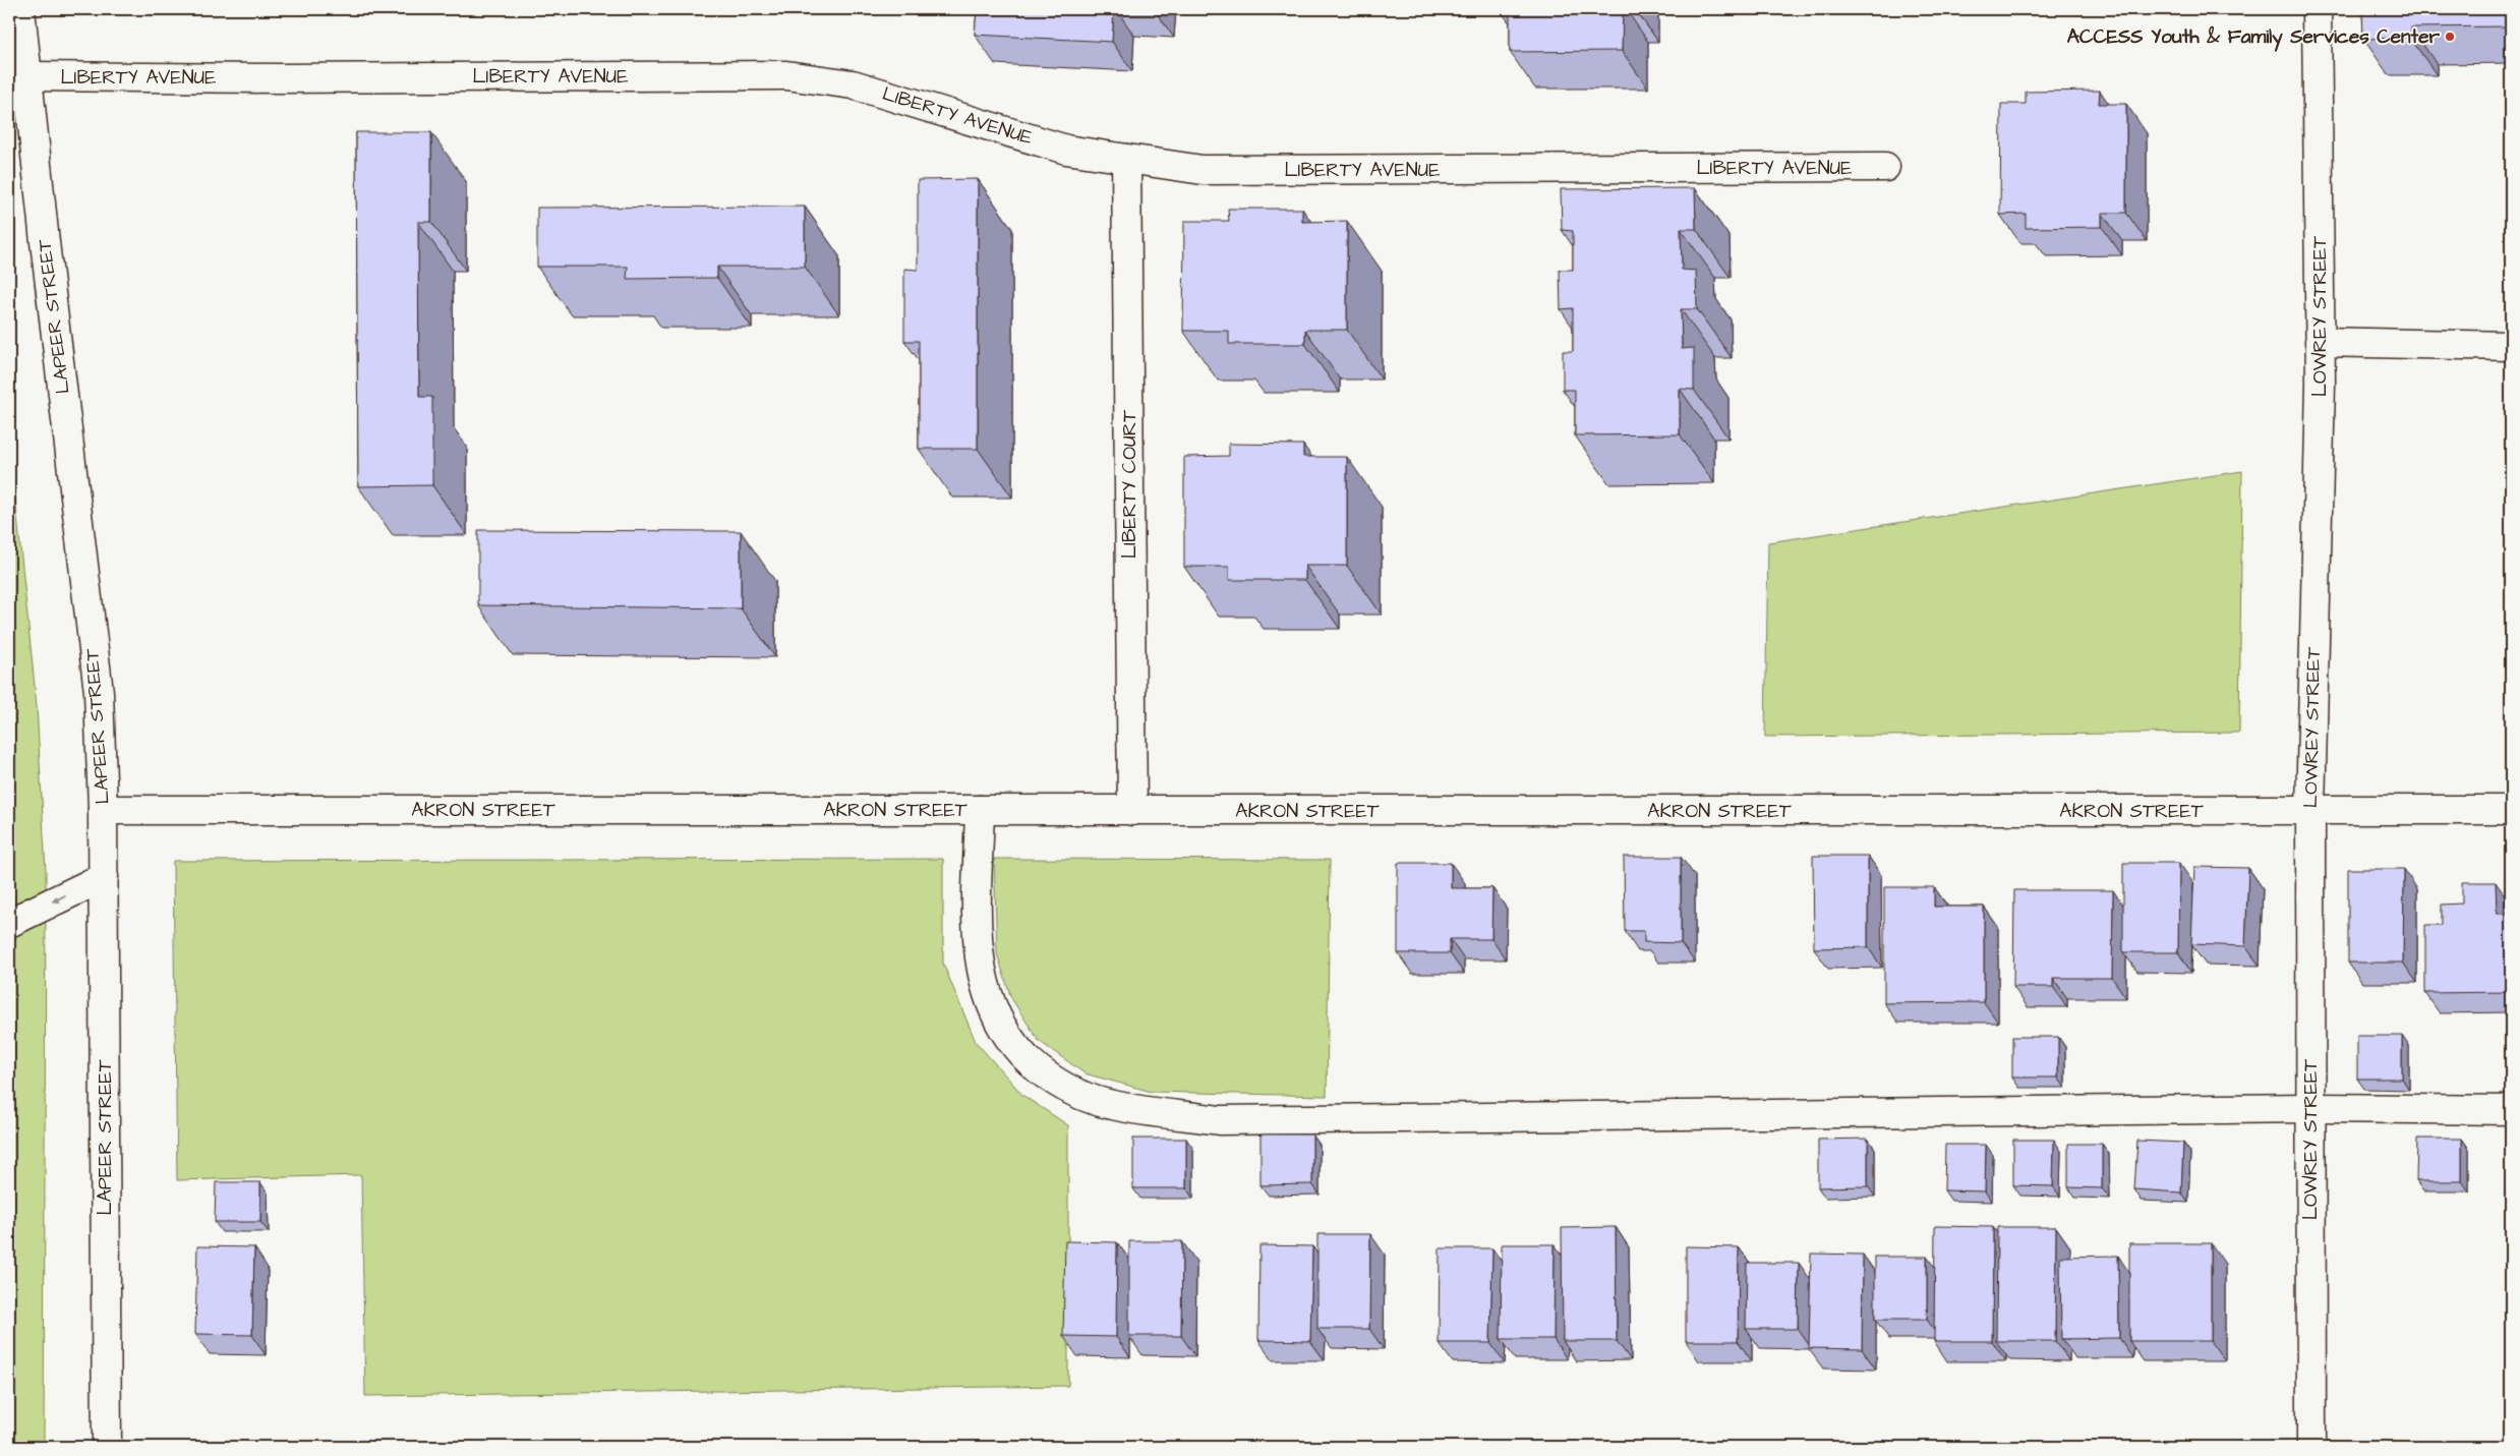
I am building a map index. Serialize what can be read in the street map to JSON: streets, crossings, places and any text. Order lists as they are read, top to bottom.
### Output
{
  "streets": {
    "street": [
      "LIBERTY AVENUE",
      "LAPEER STREET",
      "LOWREY STREET",
      "LIBERTY COURT",
      "AKRON STREET"
    ]
  },
  "crossings": [
    ["LIBERTY AVENUE", "LAPEER STREET"],
    ["LIBERTY AVENUE", "LIBERTY COURT"],
    ["LAPEER STREET", "AKRON STREET"],
    ["LOWREY STREET", "AKRON STREET"],
    ["LIBERTY COURT", "AKRON STREET"]
  ],
  "places": ["ACCESS Youth & Family Services Center"]
}
